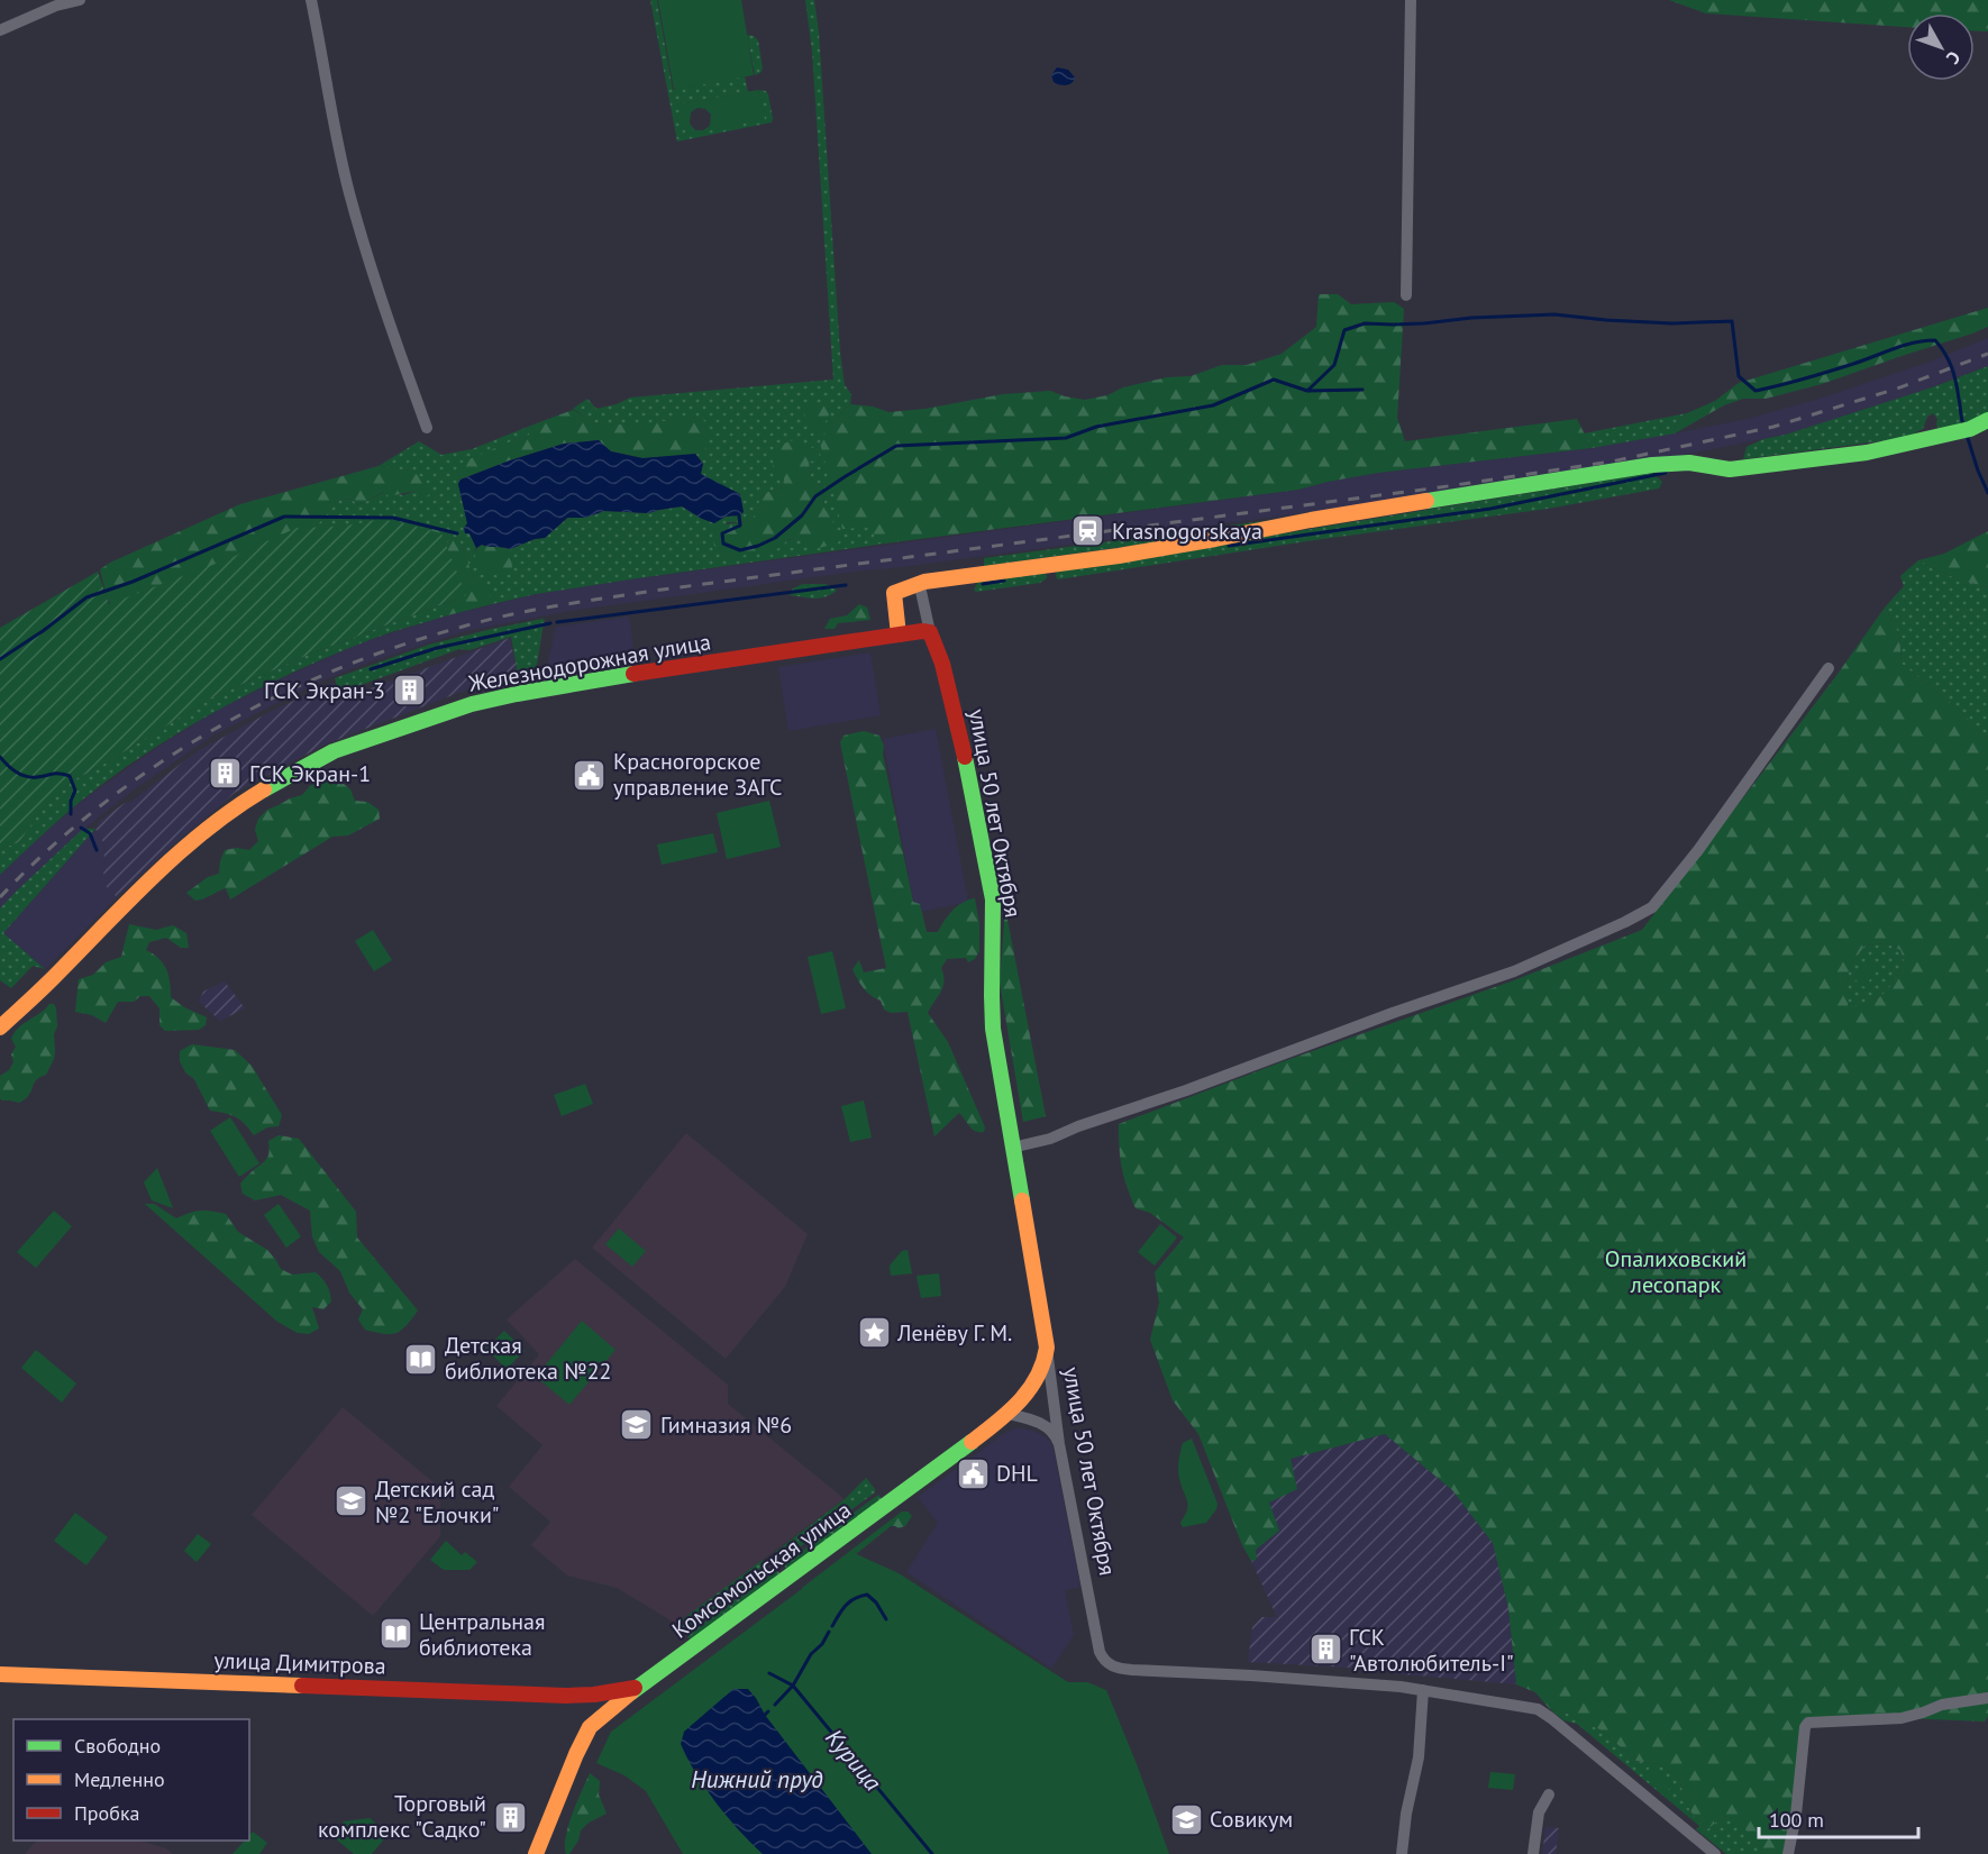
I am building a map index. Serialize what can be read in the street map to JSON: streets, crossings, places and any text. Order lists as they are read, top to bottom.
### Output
{
  "streets": {
    "street": [
      "Железнодорожная улица",
      "улица 50 лет Октября",
      "Комсомольская улица",
      "улица Димитрова"
    ]
  },
  "crossings": [
    ["Железнодорожная улица", "улица 50 лет Октября"],
    ["улица 50 лет Октября", "Комсомольская улица"],
    ["Комсомольская улица", "улица Димитрова"]
  ],
  "water": ["Курица", "Нижний пруд"],
  "parks": ["Опалиховский лесопарк"],
  "places": {
    "station": ["Krasnogorskaya"],
    "building": [
      "ГСК Экран-3",
      "ГСК Экран-1",
      "ГСК \"Автолюбитель-I\"",
      "Торговый комплекс \"Садко\""
    ],
    "public building": ["Красногорское управление ЗАГС", "DHL"],
    "place": ["Ленёву Г. М."],
    "library": ["Детская библиотека №22", "Центральная библиотека"],
    "school or university": ["Гимназия №6", "Детский сад №2 \"Елочки\"", "Совикум"]
  },
  "legend": ["Свободно", "Медленно", "Пробка"],
  "scale_bar": "100 m",
  "north": "bottom right"
}
